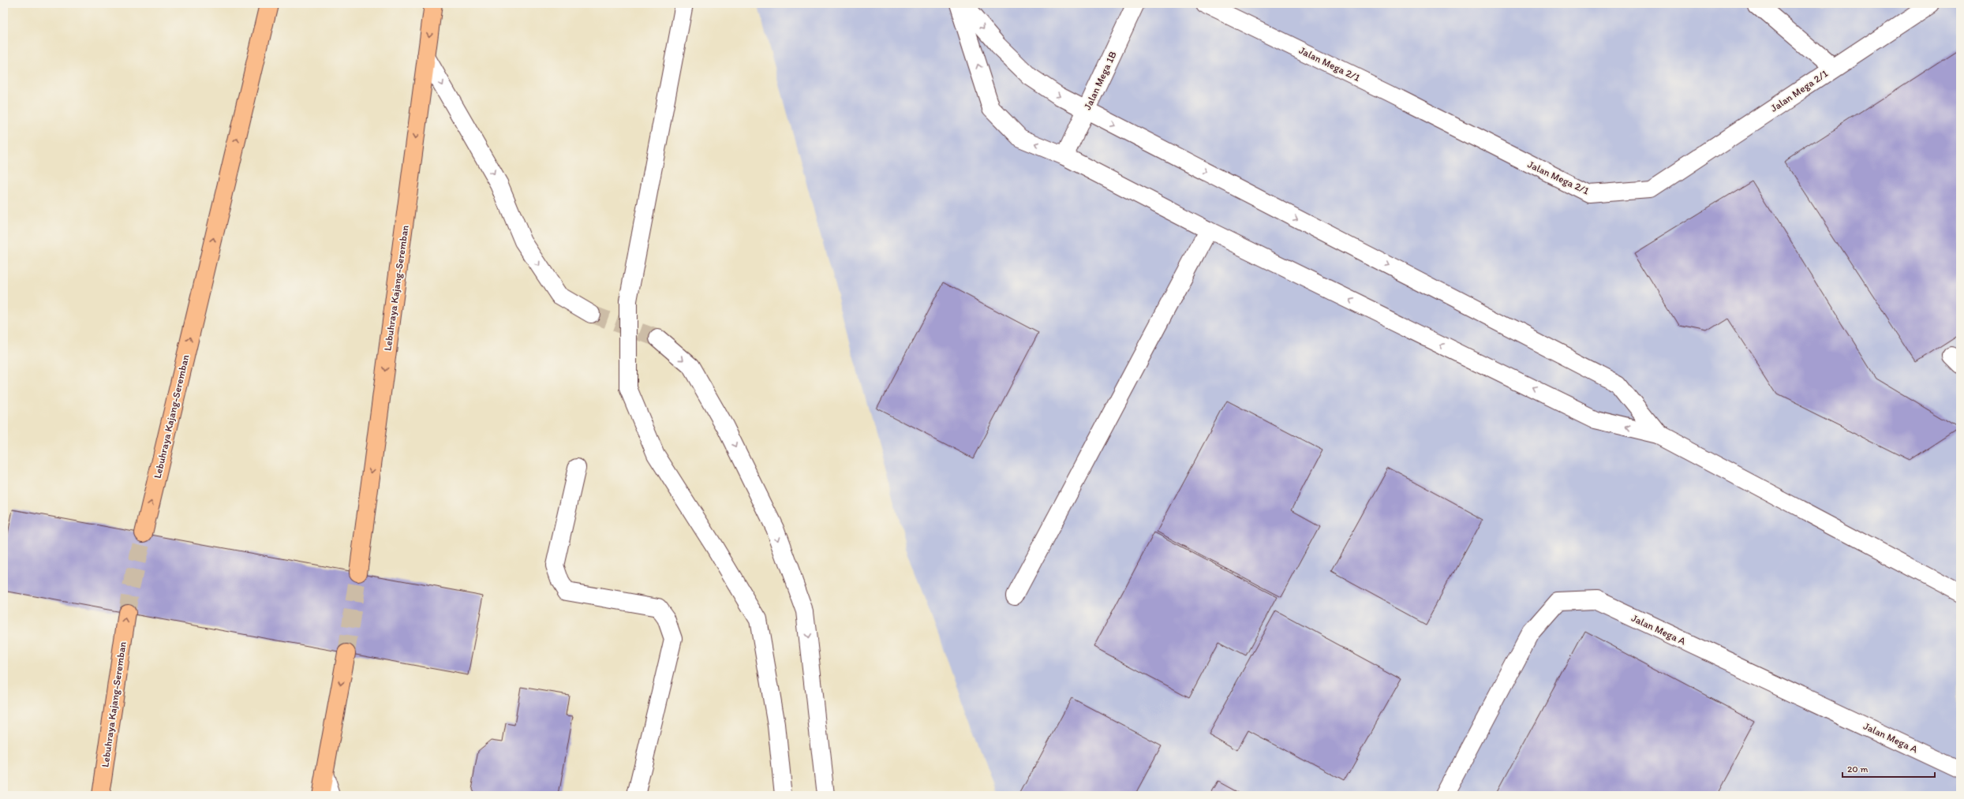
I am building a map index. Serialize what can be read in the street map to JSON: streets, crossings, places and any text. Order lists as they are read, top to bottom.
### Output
{
  "streets": {
    "highway": ["Lebuhraya Kajang-Seremban"],
    "street": ["Jalan Mega 2/1", "Jalan Mega 1B", "Jalan Mega A"]
  },
  "scale_bar": "20 m"
}
